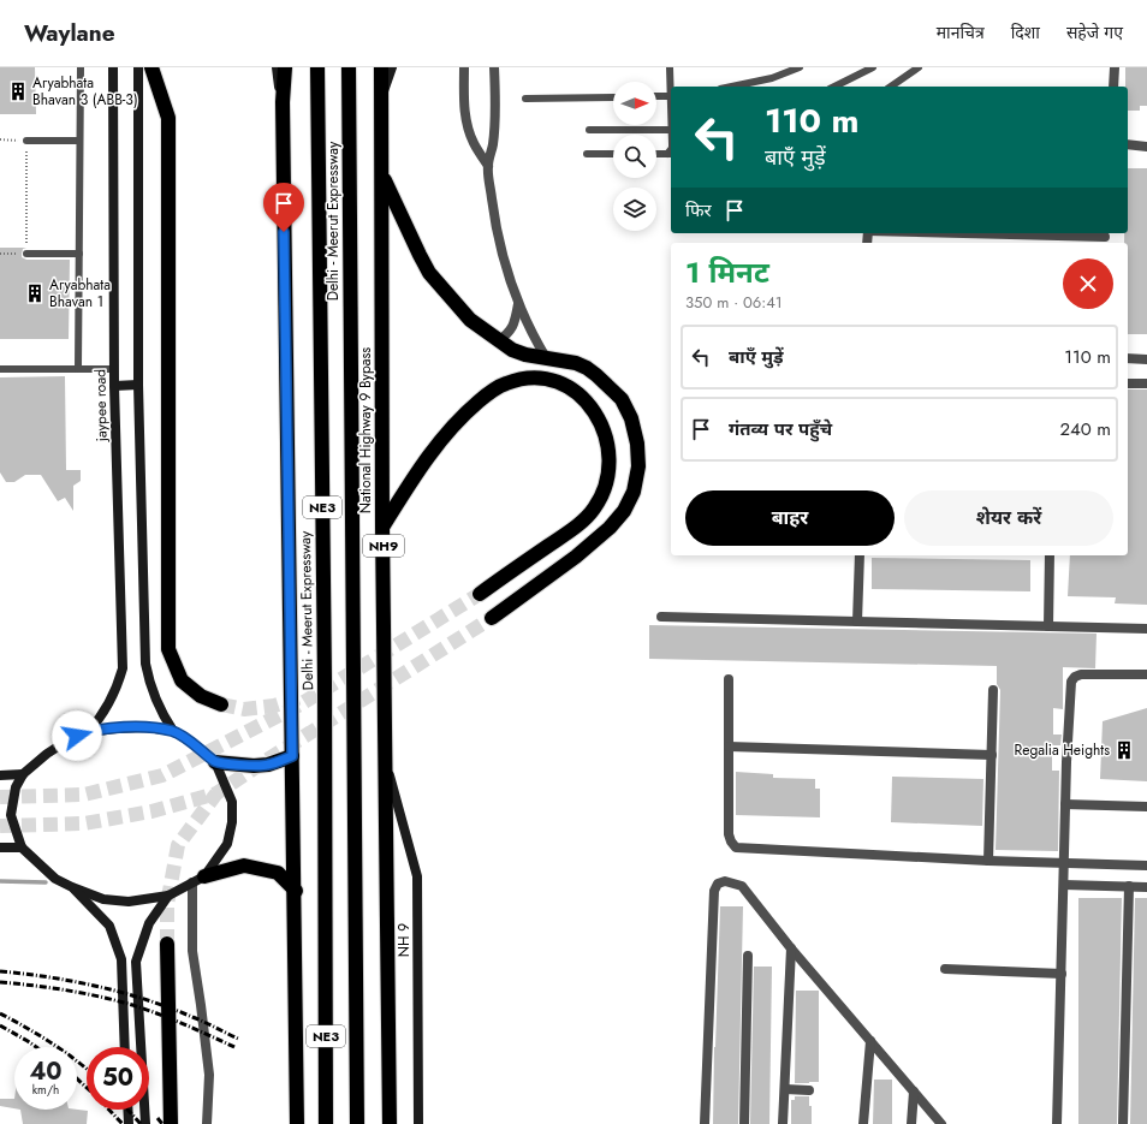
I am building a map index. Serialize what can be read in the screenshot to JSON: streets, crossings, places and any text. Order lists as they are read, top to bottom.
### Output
{
  "streets": {
    "highway": [
      "Delhi - Meerut Expressway",
      "National Highway 9 Bypass",
      "NE3",
      "NH9"
    ],
    "street": ["jaypee road", "NH 9"]
  },
  "crossings": [
    ["National Highway 9 Bypass", "NH9"],
    ["National Highway 9 Bypass", "NH 9"],
    ["NH9", "NH 9"]
  ],
  "places": {
    "building": ["Aryabhata Bhavan 3 (ABB-3)", "Aryabhata Bhavan 1", "Regalia Heights"]
  },
  "north": "right",
  "page": {
    "header": "Waylane",
    "nav": ["मानचित्र", "दिशा", "सहेजे गए"],
    "turn": ["110 m", "बाएँ मुड़ें"],
    "then": "फिर",
    "heading": ["1 मिनट", "350 m · 06:41"],
    "list": [
      {
        "name": "बाएँ मुड़ें",
        "value": "110 m"
      },
      {
        "name": "गंतव्य पर पहुँचे",
        "value": "240 m"
      }
    ],
    "buttons": ["बाहर", "शेयर करें"],
    "speed": "40 km/h",
    "limit": "50"
  }
}
